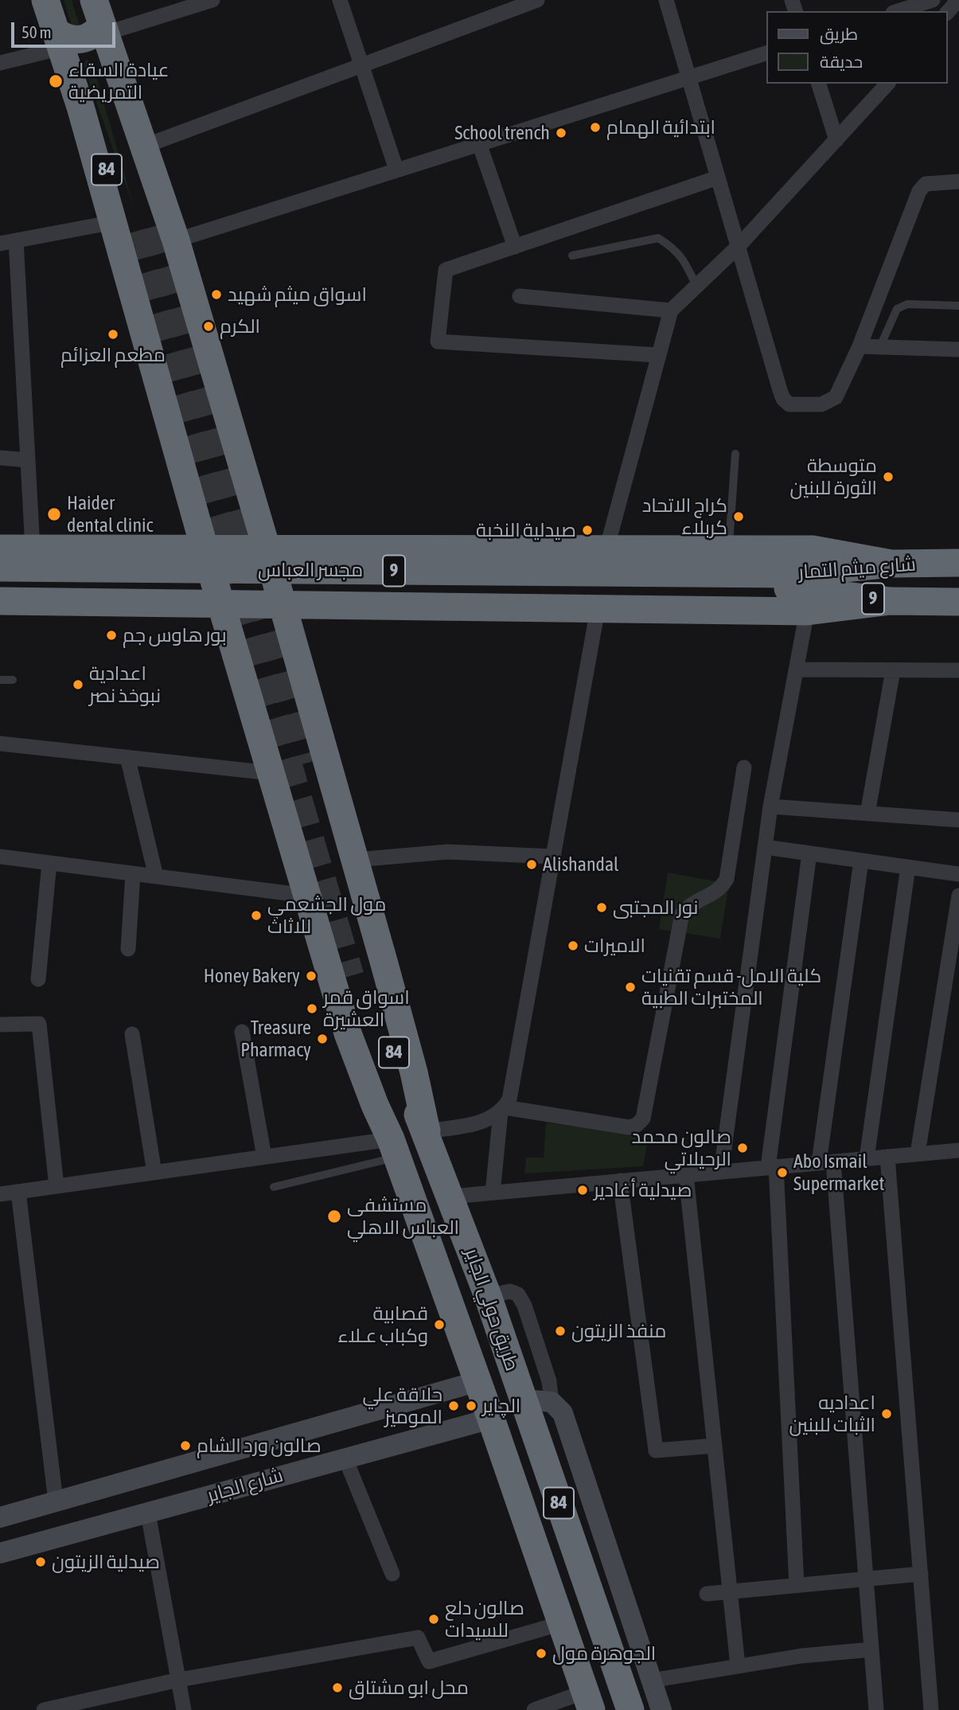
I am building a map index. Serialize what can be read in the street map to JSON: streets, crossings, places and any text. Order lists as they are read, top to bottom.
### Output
{
  "streets": {
    "highway": [
      "84",
      "شارع ميثم التمار",
      "مجسر العباس",
      "9",
      "طريق حولي الجاير"
    ],
    "street": ["شارع الجاير"]
  },
  "crossings": [
    ["84", "طريق حولي الجاير"],
    ["شارع ميثم التمار", "مجسر العباس"],
    ["طريق حولي الجاير", "شارع الجاير"]
  ],
  "places": [
    "عيادة السقاء التمريضية",
    "ابتدائية الهمام",
    "School trench",
    "اسواق ميثم شهيد",
    "الكرم",
    "مطعم العزائم",
    "متوسطة الثورة للبنين",
    "Haider dental clinic",
    "كراج الاتحاد كربلاء",
    "صيدلية النخبة",
    "بور هاوس جم",
    "اعدادية نبوخذ نصر",
    "Alishandal",
    "نور المجتبى",
    "مول الجشعمي للاثاث",
    "الاميرات",
    "Honey Bakery",
    "كلية الامل- قسم تقنيات المختبرات الطبية",
    "اسواق قمر العشيرة",
    "Treasure Pharmacy",
    "صالون محمد الرحيلاتي",
    "Abo Ismail Supermarket",
    "صيدلية أغادير",
    "مستشفى العباس الاهلي",
    "قصابية وكباب عـلاء",
    "منفذ الزيتون",
    "حلاقة علي الموميز",
    "الچاير",
    "اعداديه الثبات للبنين",
    "صالون ورد الشام",
    "صيدلية الزيتون",
    "صالون دلع للسيدات",
    "الجوهرة مول",
    "محل ابو مشتاق"
  ],
  "legend": ["طريق", "حديقة"],
  "scale_bar": "50 m"
}
